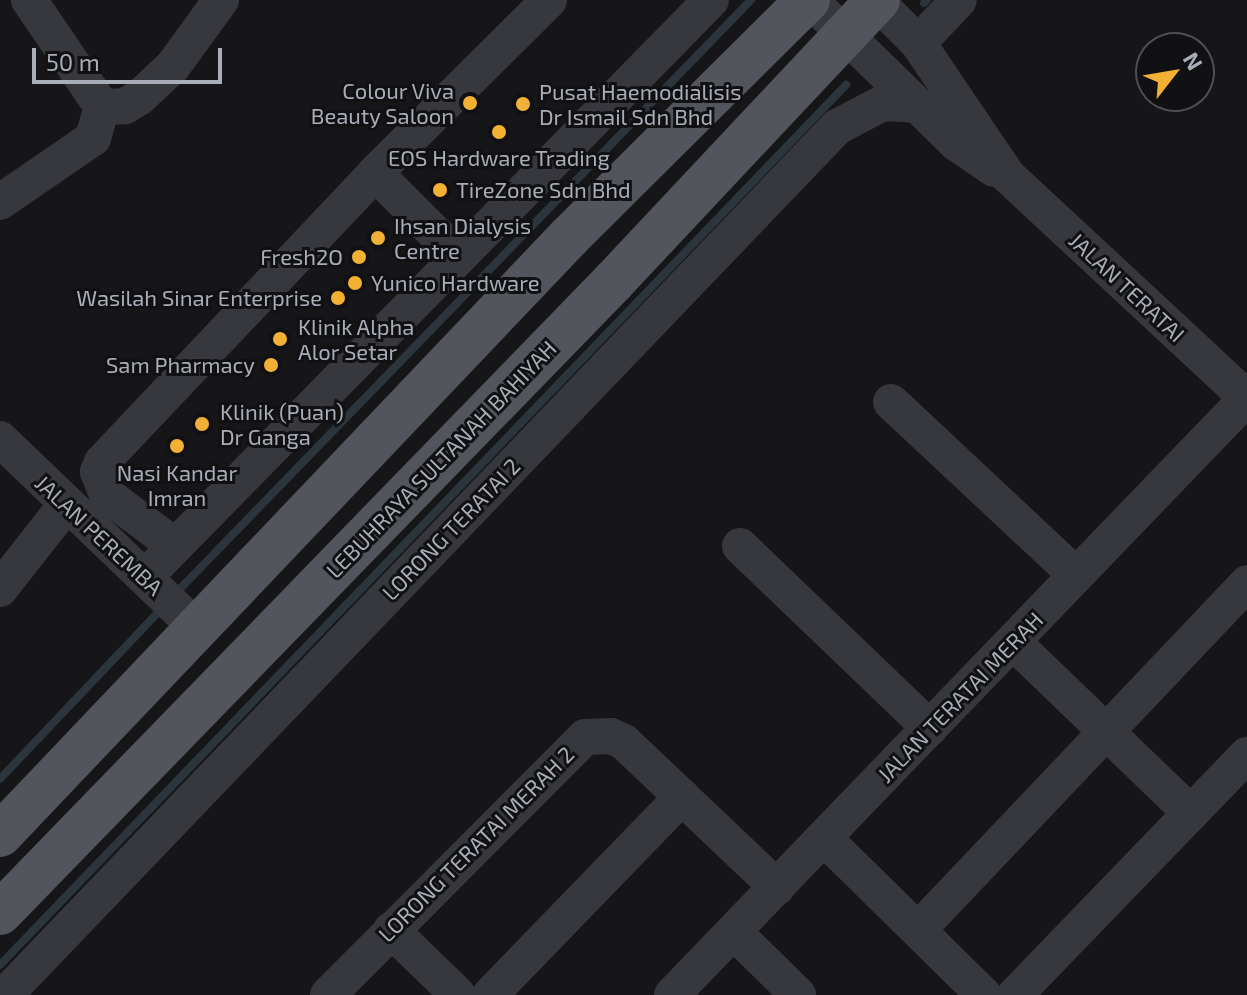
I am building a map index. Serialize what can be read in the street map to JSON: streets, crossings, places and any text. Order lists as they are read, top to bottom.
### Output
{
  "streets": {
    "main road": ["LEBUHRAYA SULTANAH BAHIYAH"],
    "street": [
      "JALAN TERATAI",
      "LORONG TERATAI 2",
      "JALAN PEREMBA",
      "JALAN TERATAI MERAH",
      "LORONG TERATAI MERAH 2"
    ]
  },
  "crossings": [
    ["JALAN TERATAI", "LEBUHRAYA SULTANAH BAHIYAH"],
    ["JALAN TERATAI", "LORONG TERATAI 2"],
    ["JALAN TERATAI", "JALAN TERATAI MERAH"],
    ["JALAN TERATAI MERAH", "LORONG TERATAI MERAH 2"]
  ],
  "places": [
    "Colour Viva Beauty Saloon",
    "Pusat Haemodialisis Dr Ismail Sdn Bhd",
    "EOS Hardware Trading",
    "TireZone Sdn Bhd",
    "Ihsan Dialysis Centre",
    "Fresh2O",
    "Yunico Hardware",
    "Wasilah Sinar Enterprise",
    "Klinik Alpha Alor Setar",
    "Sam Pharmacy",
    "Klinik (Puan) Dr Ganga",
    "Nasi Kandar Imran"
  ],
  "scale_bar": "50 m",
  "north": "top right"
}
